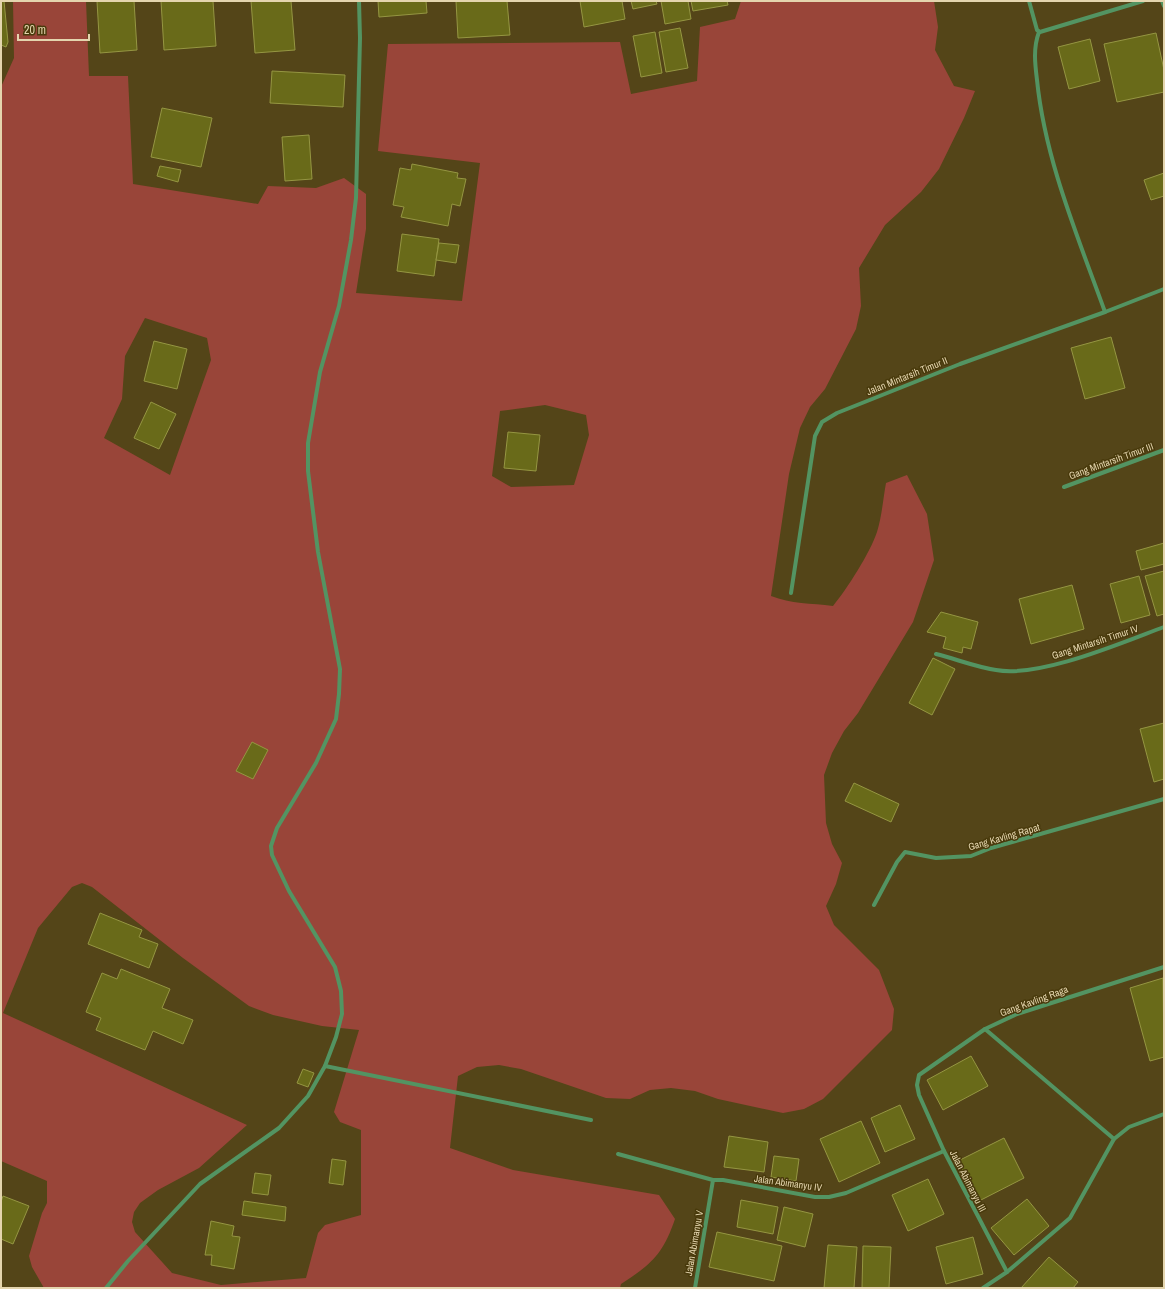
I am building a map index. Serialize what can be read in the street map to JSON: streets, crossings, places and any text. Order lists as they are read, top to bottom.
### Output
{
  "streets": {
    "street": [
      "Jalan Mintarsih Timur II",
      "Gang Mintarsih Timur III",
      "Gang Mintarsih Timur IV",
      "Gang Kavling Rapat",
      "Gang Kavling Raga",
      "Jalan Abimanyu III",
      "Jalan Abimanyu IV",
      "Jalan Abimanyu V"
    ]
  },
  "crossings": [
    ["Gang Kavling Raga", "Jalan Abimanyu III"],
    ["Jalan Abimanyu III", "Jalan Abimanyu IV"],
    ["Jalan Abimanyu IV", "Jalan Abimanyu V"]
  ],
  "scale_bar": "20 m"
}
